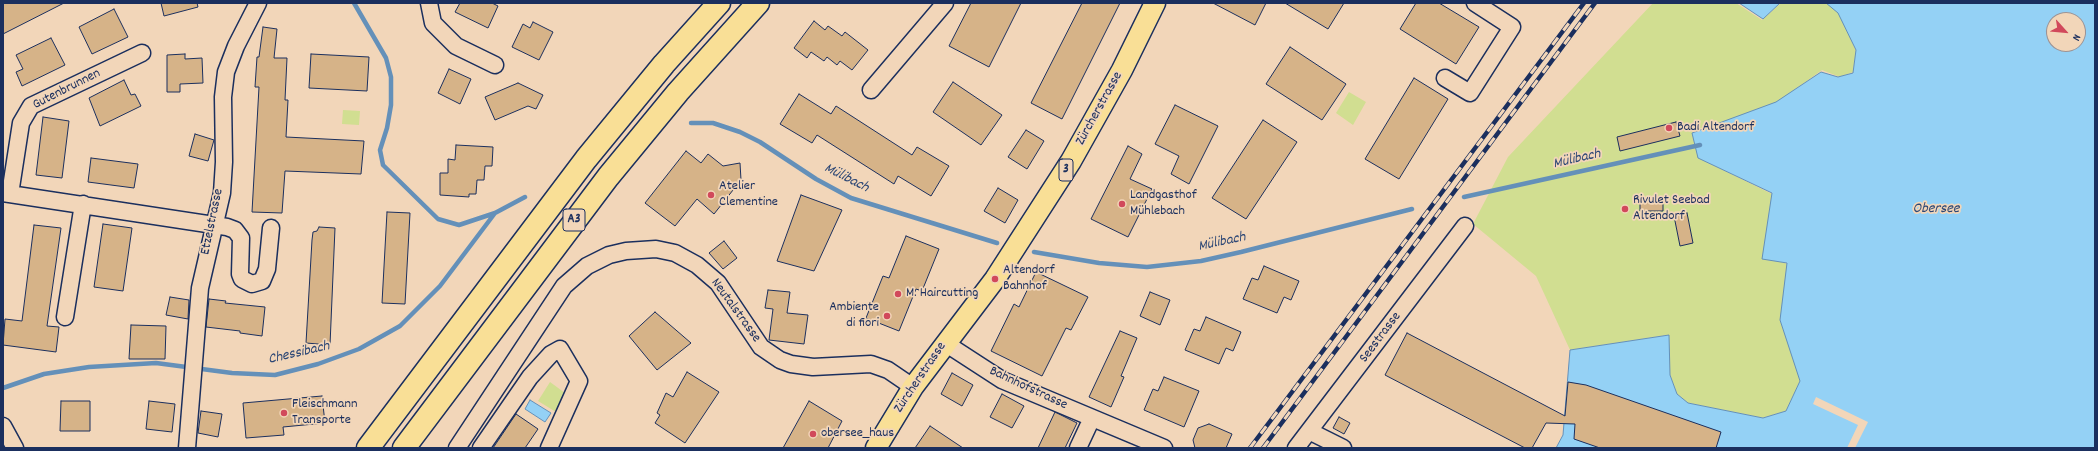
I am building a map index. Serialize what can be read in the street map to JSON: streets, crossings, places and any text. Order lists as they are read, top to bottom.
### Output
{
  "streets": {
    "highway": ["A3"],
    "main road": ["Zürcherstrasse", "3"],
    "street": [
      "Gutenbrunnen",
      "Etzelstrasse",
      "Neutalstrasse",
      "Seestrasse",
      "Bahnhofstrasse"
    ]
  },
  "crossings": [
    ["Gutenbrunnen", "Etzelstrasse"],
    ["Zürcherstrasse", "Neutalstrasse"],
    ["Zürcherstrasse", "Bahnhofstrasse"]
  ],
  "water": ["Mülibach", "Obersee", "Chessibach"],
  "places": [
    "Badi Altendorf",
    "Atelier Clementine",
    "Landgasthof Mühlebach",
    "Rivulet Seebad Altendorf",
    "Altendorf Bahnhof",
    "M. Haircutting",
    "Ambiente di fiori",
    "Fleischmann Transporte",
    "obersee_haus"
  ],
  "north": "bottom right"
}
